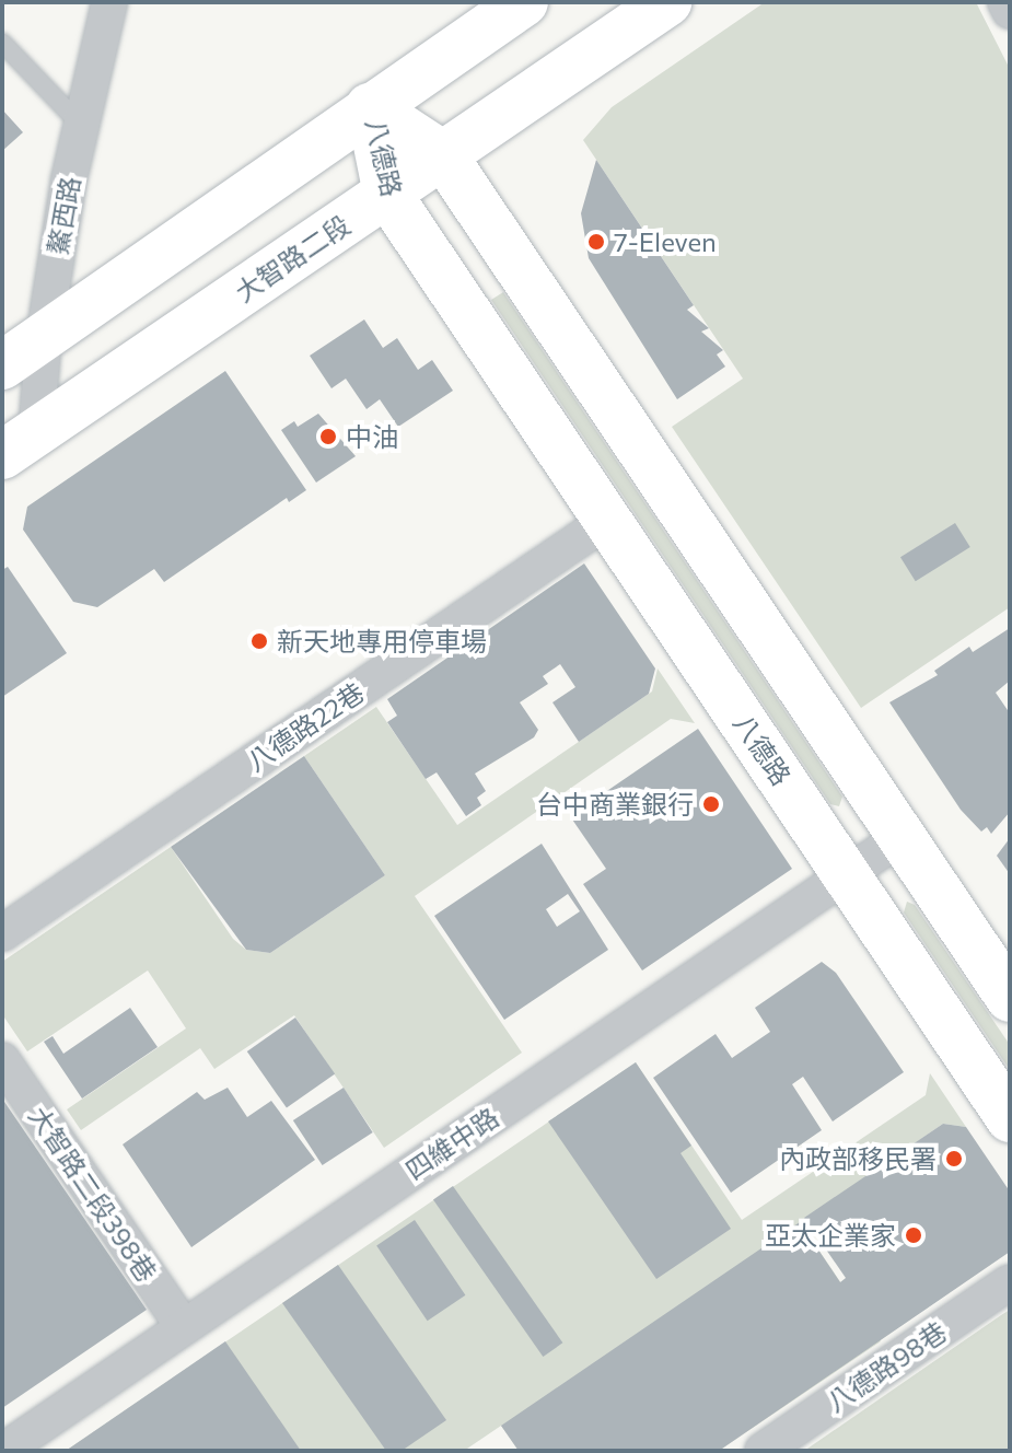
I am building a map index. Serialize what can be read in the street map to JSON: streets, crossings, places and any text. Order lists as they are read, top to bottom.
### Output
{
  "streets": {
    "street": [
      "八德路",
      "鰲西路",
      "大智路二段",
      "八德路22巷",
      "四維中路",
      "大智路二段398巷",
      "八德路98巷"
    ]
  },
  "crossings": [
    ["八德路", "大智路二段"],
    ["八德路", "八德路22巷"],
    ["八德路", "四維中路"],
    ["鰲西路", "大智路二段"],
    ["四維中路", "大智路二段398巷"]
  ],
  "places": [
    "7-Eleven",
    "中油",
    "新天地專用停車場",
    "台中商業銀行",
    "內政部移民署",
    "亞太企業家"
  ]
}
